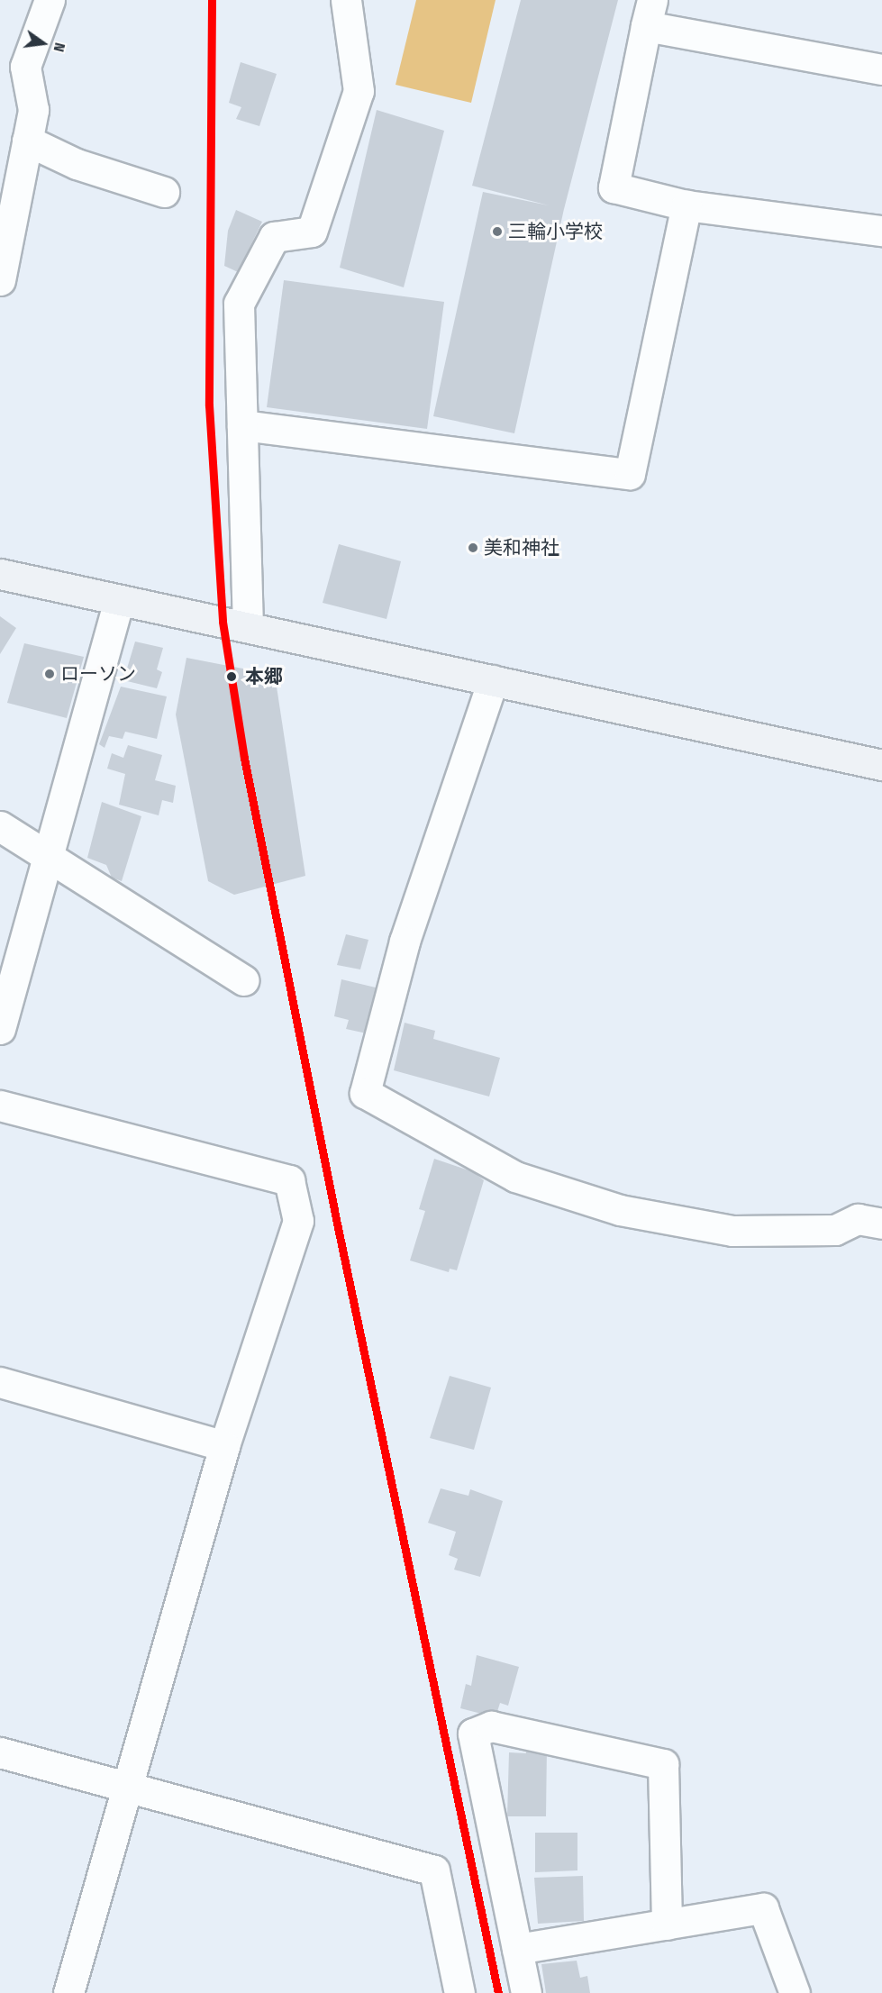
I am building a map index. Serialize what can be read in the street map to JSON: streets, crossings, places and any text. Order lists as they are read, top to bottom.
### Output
{
  "places": [
    "三輪小学校",
    "美和神社",
    "ローソン",
    "本郷"
  ],
  "lines": ["transit line N"],
  "north": "right"
}
